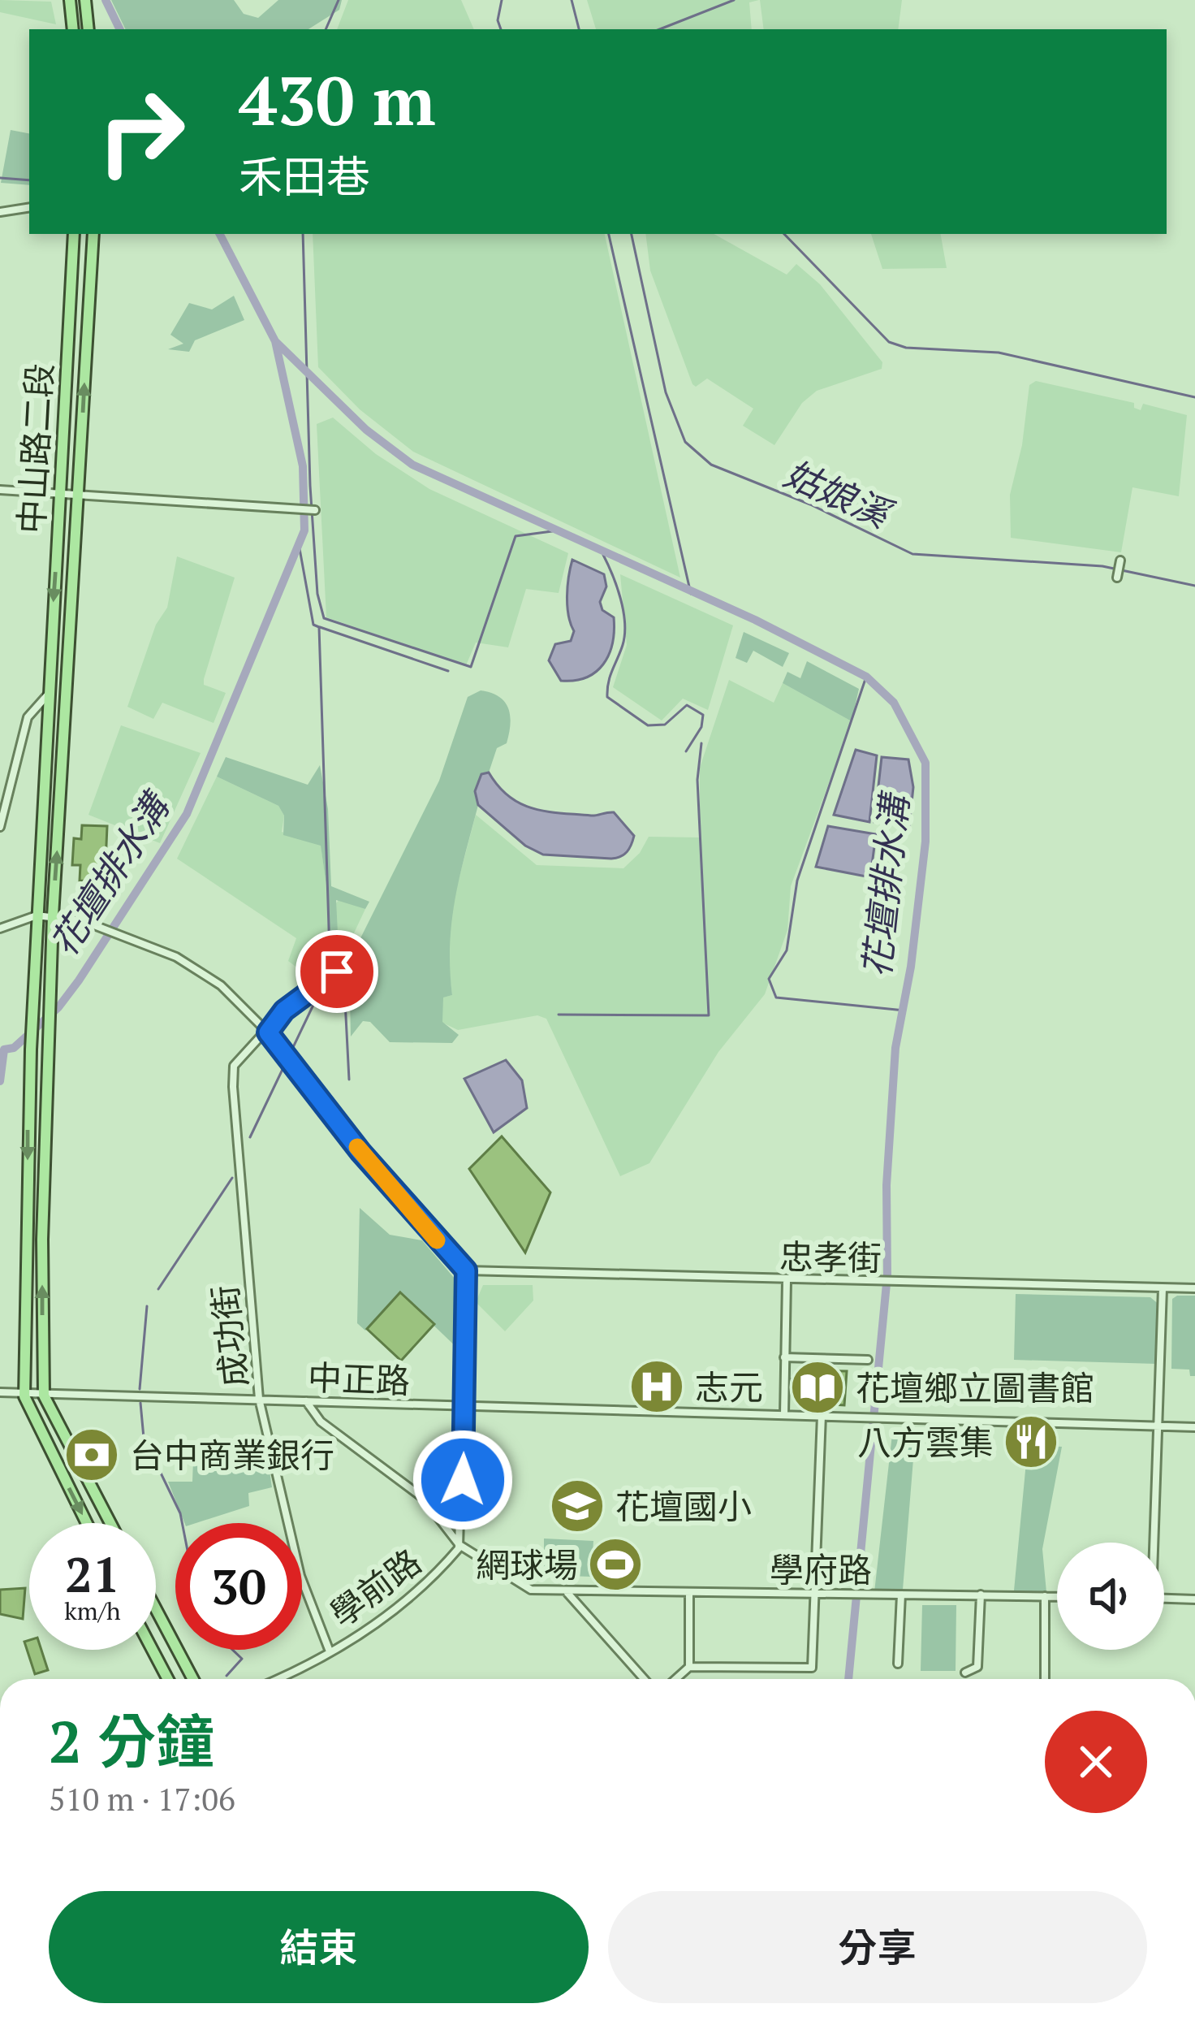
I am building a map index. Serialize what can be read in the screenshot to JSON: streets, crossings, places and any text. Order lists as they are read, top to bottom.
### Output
{
  "streets": {
    "main road": ["中山路二段"],
    "street": [
      "忠孝街",
      "成功街",
      "中正路",
      "學府路",
      "學前路"
    ]
  },
  "crossings": [
    ["中山路二段", "中正路"],
    ["忠孝街", "學前路"],
    ["成功街", "中正路"],
    ["成功街", "學前路"],
    ["中正路", "學府路"],
    ["中正路", "學前路"],
    ["學府路", "學前路"]
  ],
  "water": ["姑娘溪", "花壇排水溝"],
  "places": {
    "hospital": ["志元"],
    "library": ["花壇鄉立圖書館"],
    "restaurant": ["八方雲集"],
    "bank": ["台中商業銀行"],
    "school or university": ["花壇國小"],
    "sports": ["網球場"]
  },
  "page": {
    "turn": ["430 m", "禾田巷"],
    "speed": "21 km/h",
    "limit": "30",
    "heading": ["2 分鐘", "510 m · 17:06"],
    "buttons": ["結束", "分享"]
  }
}
